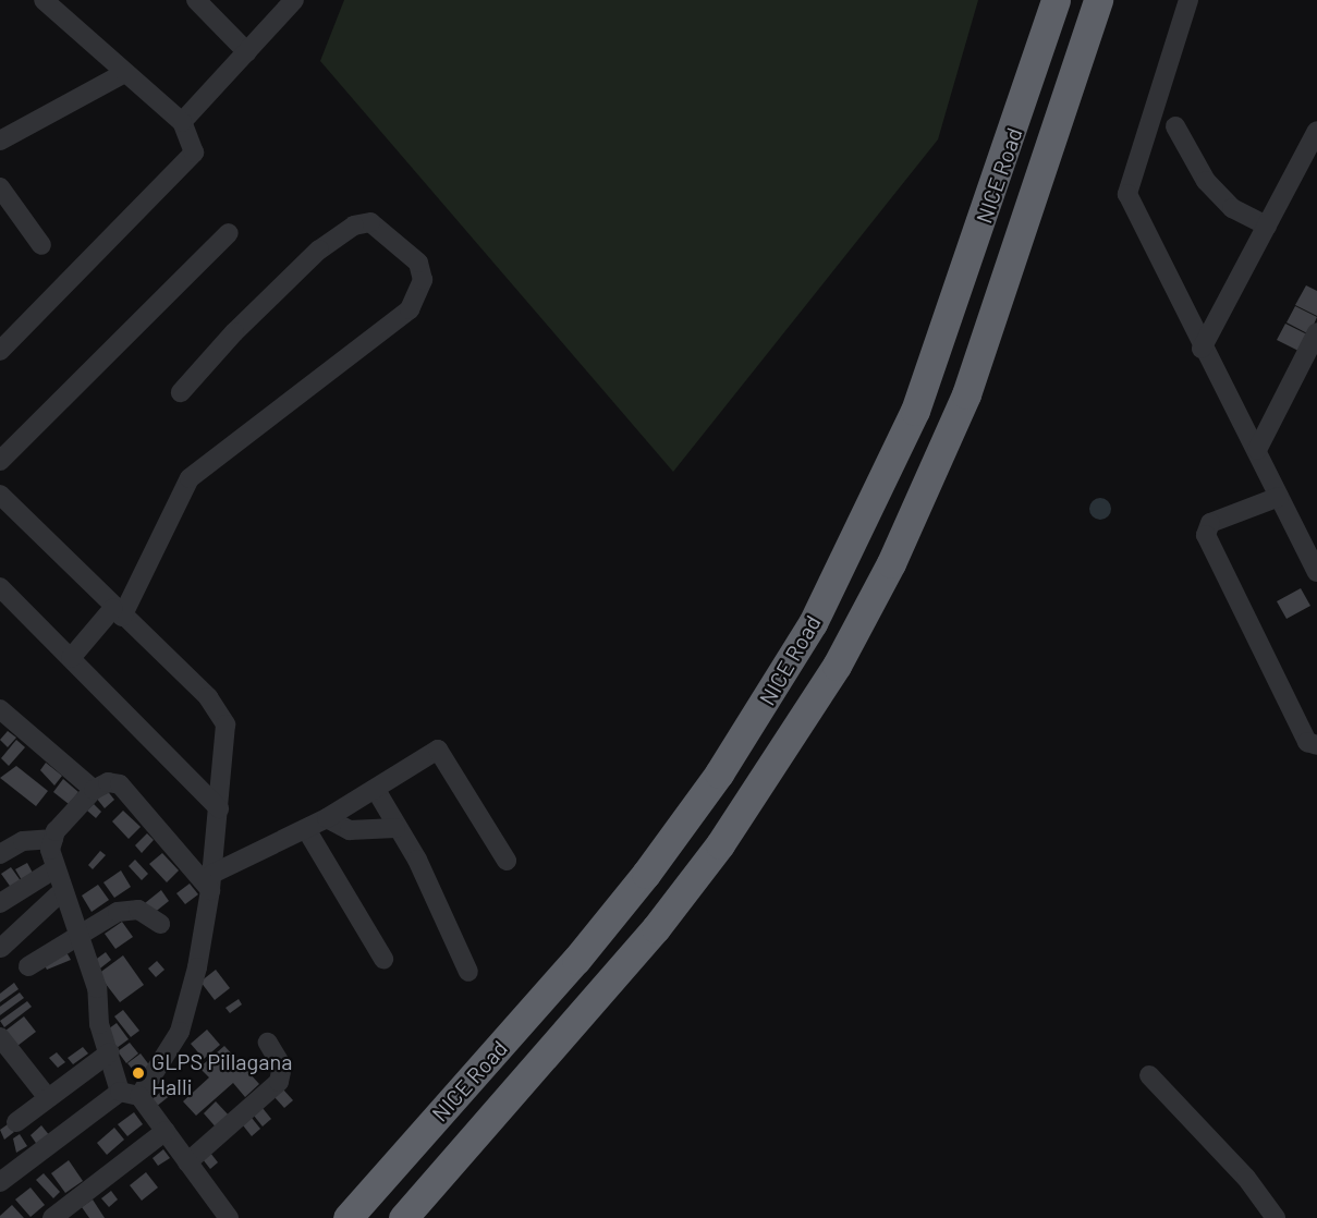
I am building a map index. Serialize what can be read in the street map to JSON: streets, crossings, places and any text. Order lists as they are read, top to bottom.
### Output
{
  "streets": {
    "highway": ["NICE Road"]
  },
  "places": ["GLPS Pillagana Halli"]
}
